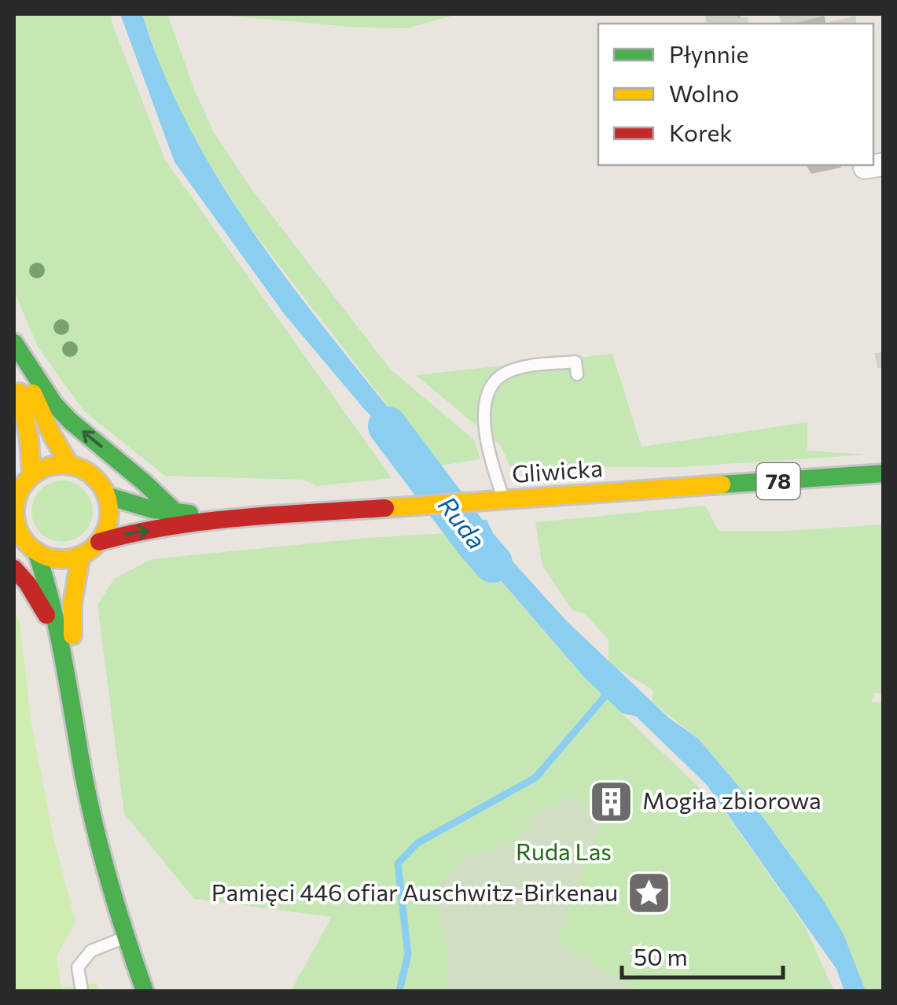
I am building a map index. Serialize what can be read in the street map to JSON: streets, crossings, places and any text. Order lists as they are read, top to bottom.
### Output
{
  "streets": {
    "main road": ["Gliwicka", "78"]
  },
  "crossings": [
    ["Gliwicka", "78"]
  ],
  "water": ["Ruda"],
  "parks": ["Ruda Las"],
  "places": {
    "building": ["Mogiła zbiorowa"],
    "place": ["Pamięci 446 ofiar Auschwitz-Birkenau"]
  },
  "legend": ["Płynnie", "Wolno", "Korek"],
  "scale_bar": "50 m"
}
